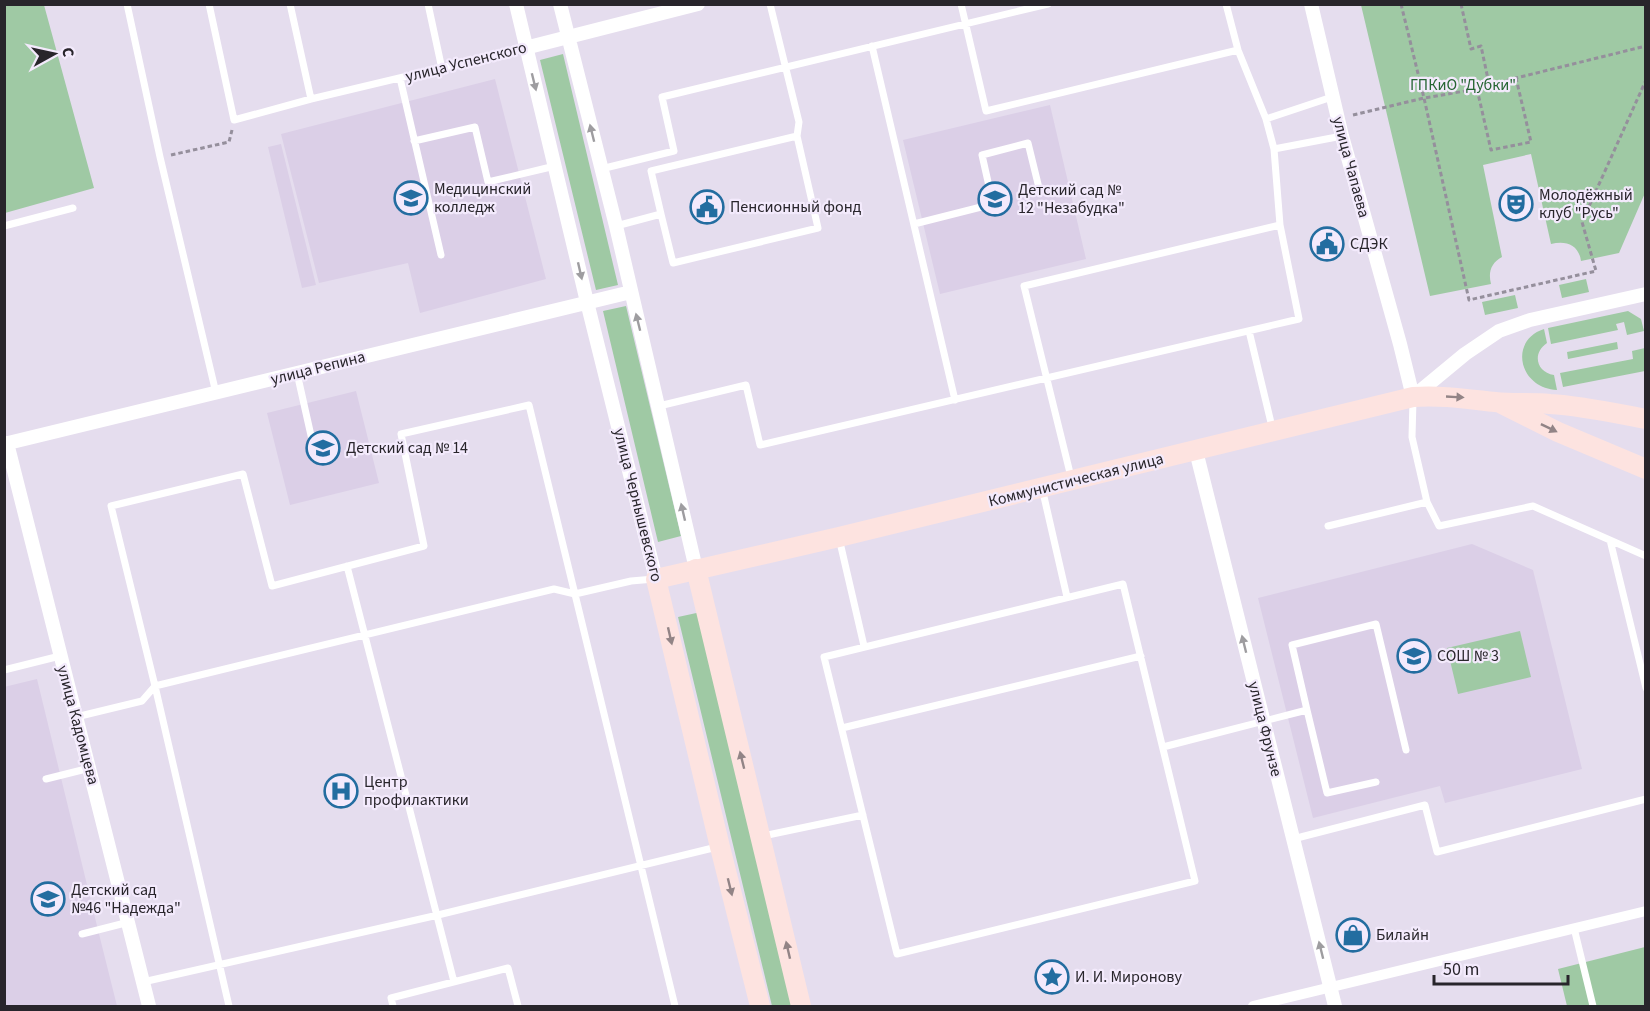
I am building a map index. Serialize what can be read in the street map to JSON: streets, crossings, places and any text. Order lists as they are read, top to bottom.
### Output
{
  "streets": {
    "main road": ["Коммунистическая улица", "улица Чернышевского"],
    "street": [
      "улица Успенского",
      "улица Чапаева",
      "улица Репина",
      "улица Кадомцева",
      "улица Фрунзе"
    ]
  },
  "crossings": [
    ["улица Успенского", "улица Чернышевского"],
    ["улица Чапаева", "Коммунистическая улица"],
    ["улица Репина", "улица Чернышевского"],
    ["улица Репина", "улица Кадомцева"],
    ["Коммунистическая улица", "улица Чернышевского"],
    ["Коммунистическая улица", "улица Фрунзе"]
  ],
  "one_way": ["улица Фрунзе"],
  "parks": ["ГПКиО \"Дубки\""],
  "places": {
    "school or university": [
      "Медицинский колледж",
      "Детский сад № 12 \"Незабудка\"",
      "Детский сад № 14",
      "СОШ № 3",
      "Детский сад №46 \"Надежда\""
    ],
    "theatre": ["Молодёжный клуб \"Русь\""],
    "public building": ["Пенсионный фонд", "СДЭК"],
    "hospital": ["Центр профилактики"],
    "shop": ["Билайн"],
    "place": ["И. И. Миронову"]
  },
  "scale_bar": "50 m",
  "north": "right"
}
